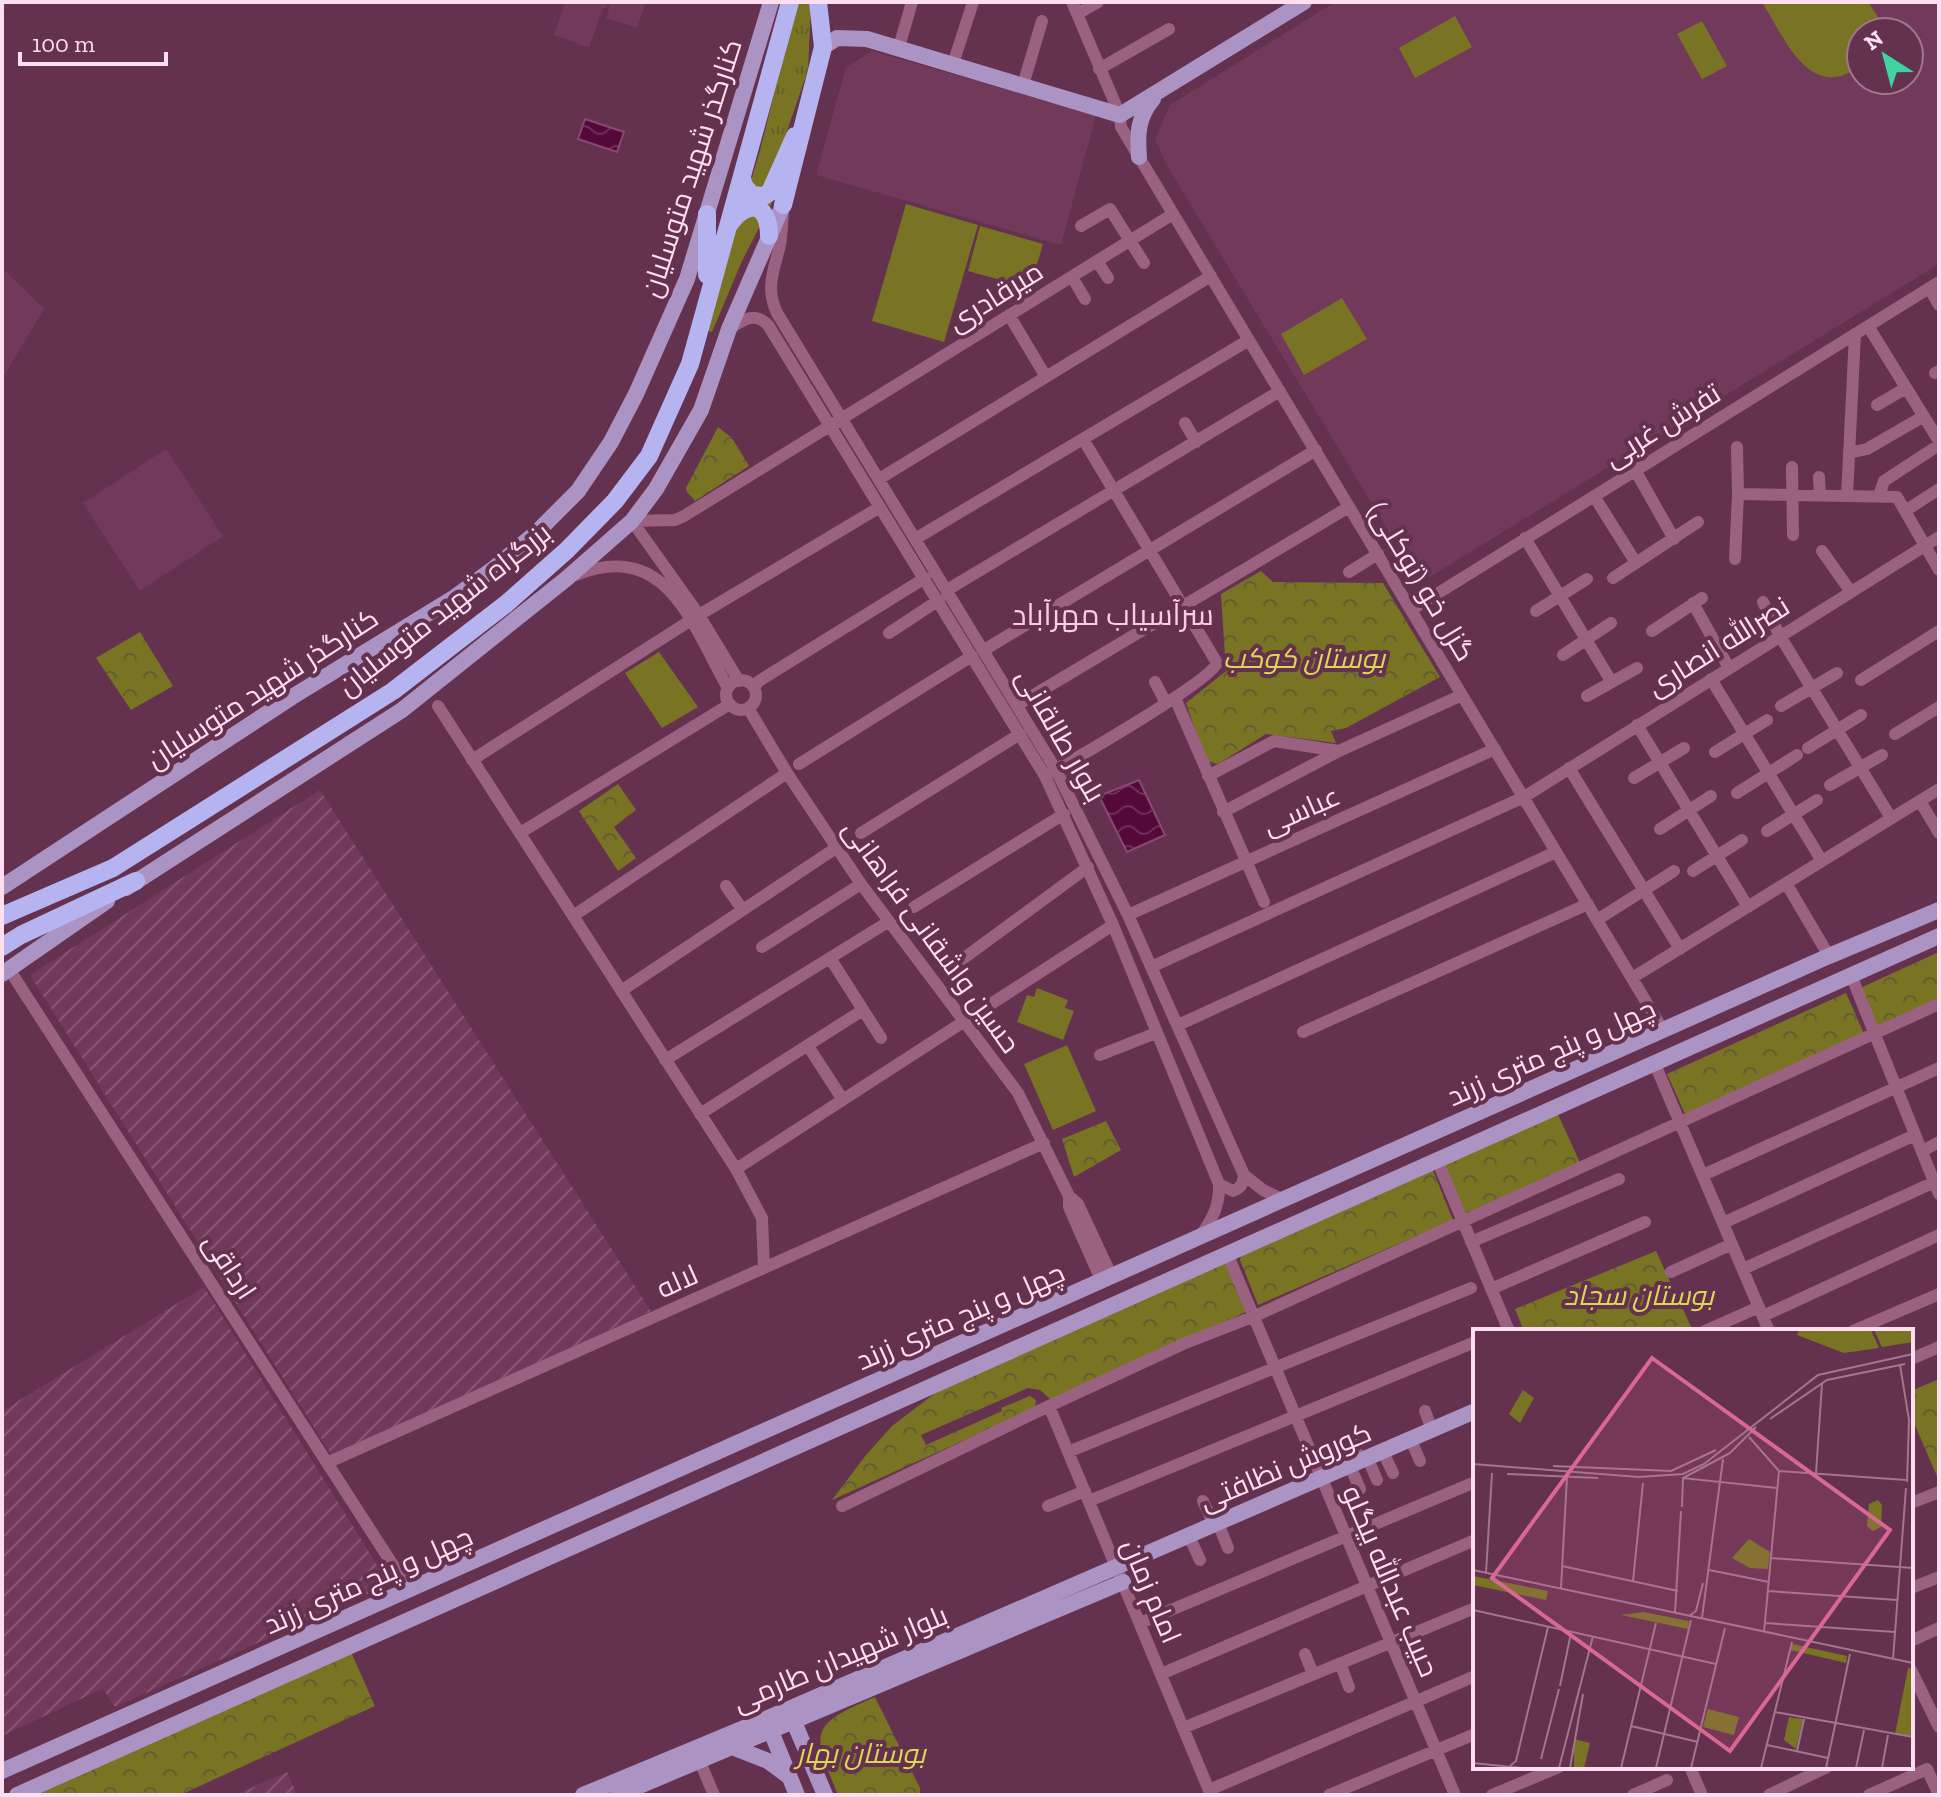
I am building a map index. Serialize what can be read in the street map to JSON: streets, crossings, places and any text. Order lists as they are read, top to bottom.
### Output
{
  "streets": {
    "highway": ["بزرگراه شهید متوسلیان"],
    "main road": [
      "کنارگذر شهید متوسلیان",
      "چهل و پنج متری زرند",
      "کوروش نظافتی",
      "بلوار شهیدان طارمی"
    ],
    "street": [
      "میرقادری",
      "تفرش غربی",
      "گزل خو (توکلی)",
      "نصرالله انصاری",
      "بلوار طالقانی",
      "عباسی",
      "حسین واشقانی فراهانی",
      "ارداقی",
      "لاله",
      "حبیب عبدالله بیگلو",
      "امام زمان"
    ]
  },
  "crossings": [
    ["میرقادری", "گزل خو (توکلی)"],
    ["میرقادری", "بلوار طالقانی"],
    ["تفرش غربی", "گزل خو (توکلی)"],
    ["گزل خو (توکلی)", "نصرالله انصاری"],
    ["گزل خو (توکلی)", "عباسی"],
    ["گزل خو (توکلی)", "چهل و پنج متری زرند"],
    ["نصرالله انصاری", "بلوار طالقانی"],
    ["بلوار طالقانی", "عباسی"],
    ["حسین واشقانی فراهانی", "چهل و پنج متری زرند"],
    ["حسین واشقانی فراهانی", "لاله"],
    ["چهل و پنج متری زرند", "ارداقی"],
    ["چهل و پنج متری زرند", "حبیب عبدالله بیگلو"],
    ["ارداقی", "لاله"],
    ["کوروش نظافتی", "حبیب عبدالله بیگلو"],
    ["کوروش نظافتی", "امام زمان"],
    ["کوروش نظافتی", "بلوار شهیدان طارمی"],
    ["امام زمان", "بلوار شهیدان طارمی"]
  ],
  "districts": ["سرآسیاب مهرآباد"],
  "parks": ["بوستان کوکب", "بوستان سجاد", "بوستان بهار"],
  "scale_bar": "100 m",
  "north": "top left"
}
